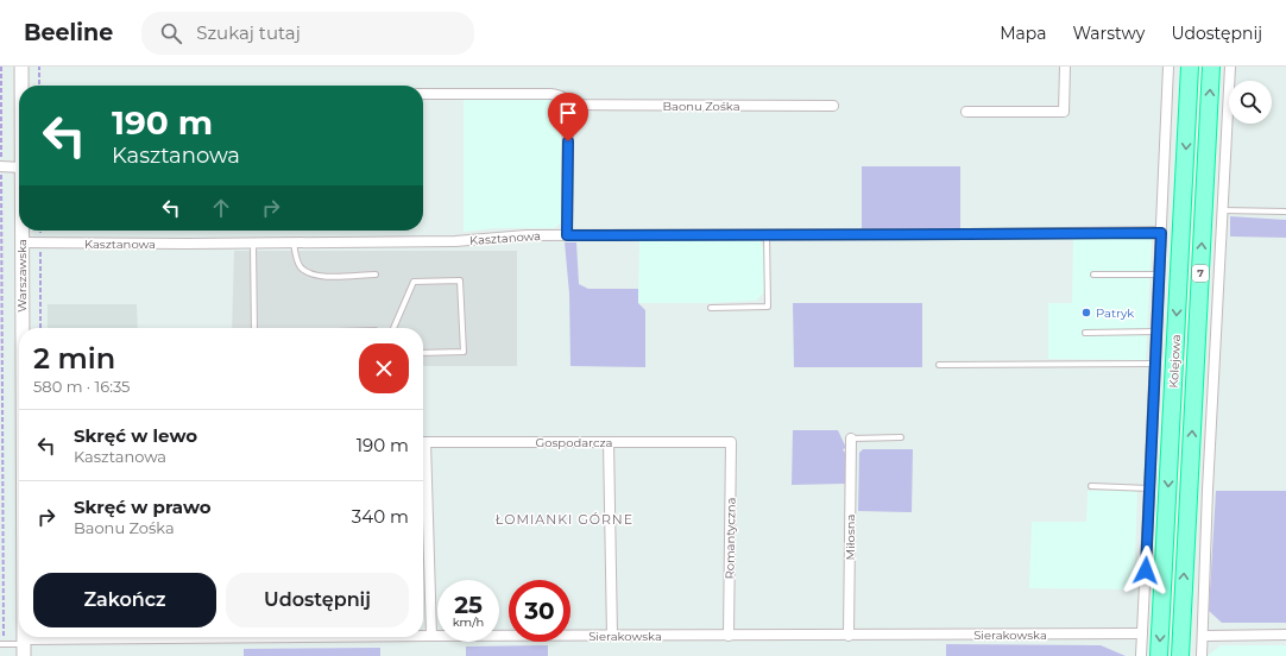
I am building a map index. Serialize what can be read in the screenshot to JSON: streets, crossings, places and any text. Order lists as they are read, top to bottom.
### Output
{
  "streets": {
    "highway": ["7", "Kolejowa"],
    "street": [
      "Baonu Zośka",
      "Kasztanowa",
      "Warszawska",
      "Gospodarcza",
      "Miłosna",
      "Romantyczna",
      "Sierakowska"
    ]
  },
  "crossings": [
    ["Kasztanowa", "Warszawska"],
    ["Kasztanowa", "Kolejowa"],
    ["Kolejowa", "Sierakowska"],
    ["Gospodarcza", "Romantyczna"],
    ["Miłosna", "Sierakowska"],
    ["Romantyczna", "Sierakowska"]
  ],
  "districts": ["ŁOMIANKI GÓRNE"],
  "places": ["Patryk"],
  "page": {
    "header": "Beeline",
    "search": "Szukaj tutaj",
    "nav": ["Mapa", "Warstwy", "Udostępnij"],
    "turn": ["190 m", "Kasztanowa"],
    "heading": ["2 min", "580 m · 16:35"],
    "list": [
      {
        "name": "Skręć w lewo",
        "note": "Kasztanowa",
        "value": "190 m"
      },
      {
        "name": "Skręć w prawo",
        "note": "Baonu Zośka",
        "value": "340 m"
      }
    ],
    "buttons": ["Zakończ", "Udostępnij"],
    "speed": "25 km/h",
    "limit": "30"
  }
}
